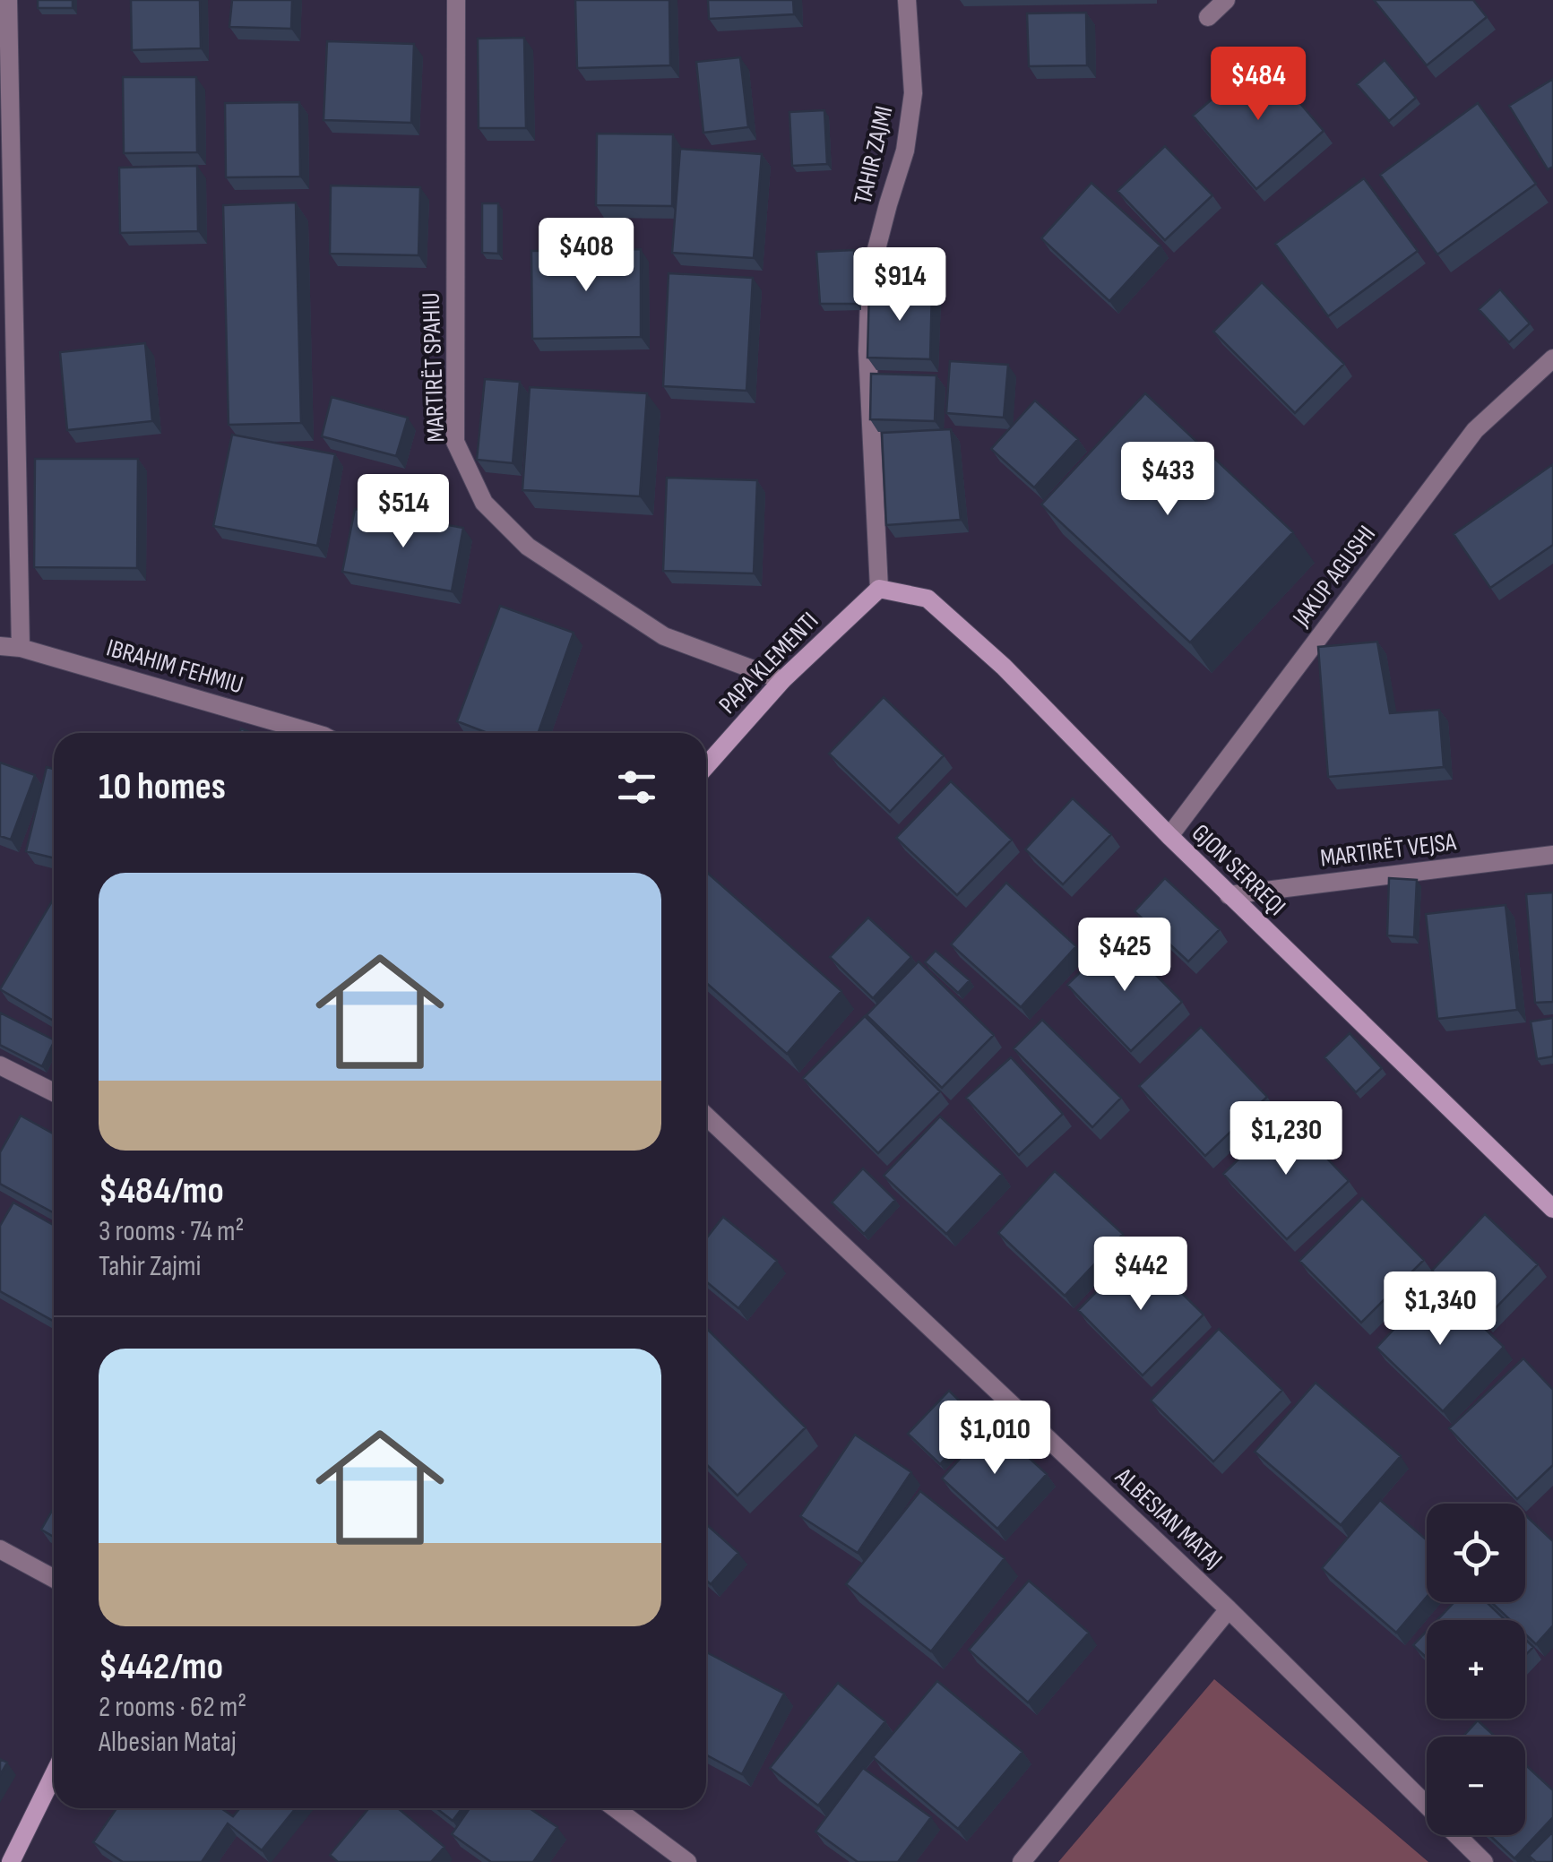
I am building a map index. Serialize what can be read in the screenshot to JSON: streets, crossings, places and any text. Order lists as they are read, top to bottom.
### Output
{
  "streets": {
    "street": [
      "TAHIR ZAJMI",
      "MARTIRËT SPAHIU",
      "JAKUP AGUSHI",
      "PAPA KLEMENTI",
      "IBRAHIM FEHMIU",
      "MARTIRËT VEJSA",
      "GJON SERREQI",
      "ALBESIAN MATAJ"
    ]
  },
  "crossings": [
    ["TAHIR ZAJMI", "PAPA KLEMENTI"],
    ["TAHIR ZAJMI", "GJON SERREQI"],
    ["MARTIRËT SPAHIU", "PAPA KLEMENTI"],
    ["JAKUP AGUSHI", "GJON SERREQI"],
    ["PAPA KLEMENTI", "GJON SERREQI"],
    ["MARTIRËT VEJSA", "GJON SERREQI"]
  ],
  "page": {
    "price": [
      "$484",
      "$408",
      "$914",
      "$433",
      "$514",
      "$425",
      "$1,230",
      "$442",
      "$1,340",
      "$1,010"
    ],
    "heading": "10 homes",
    "list": [
      {
        "name": "$484/mo",
        "note": "3 rooms · 74 m² · Tahir Zajmi"
      },
      {
        "name": "$442/mo",
        "note": "2 rooms · 62 m² · Albesian Mataj"
      }
    ],
    "map_buttons": ["+", "−"]
  }
}
